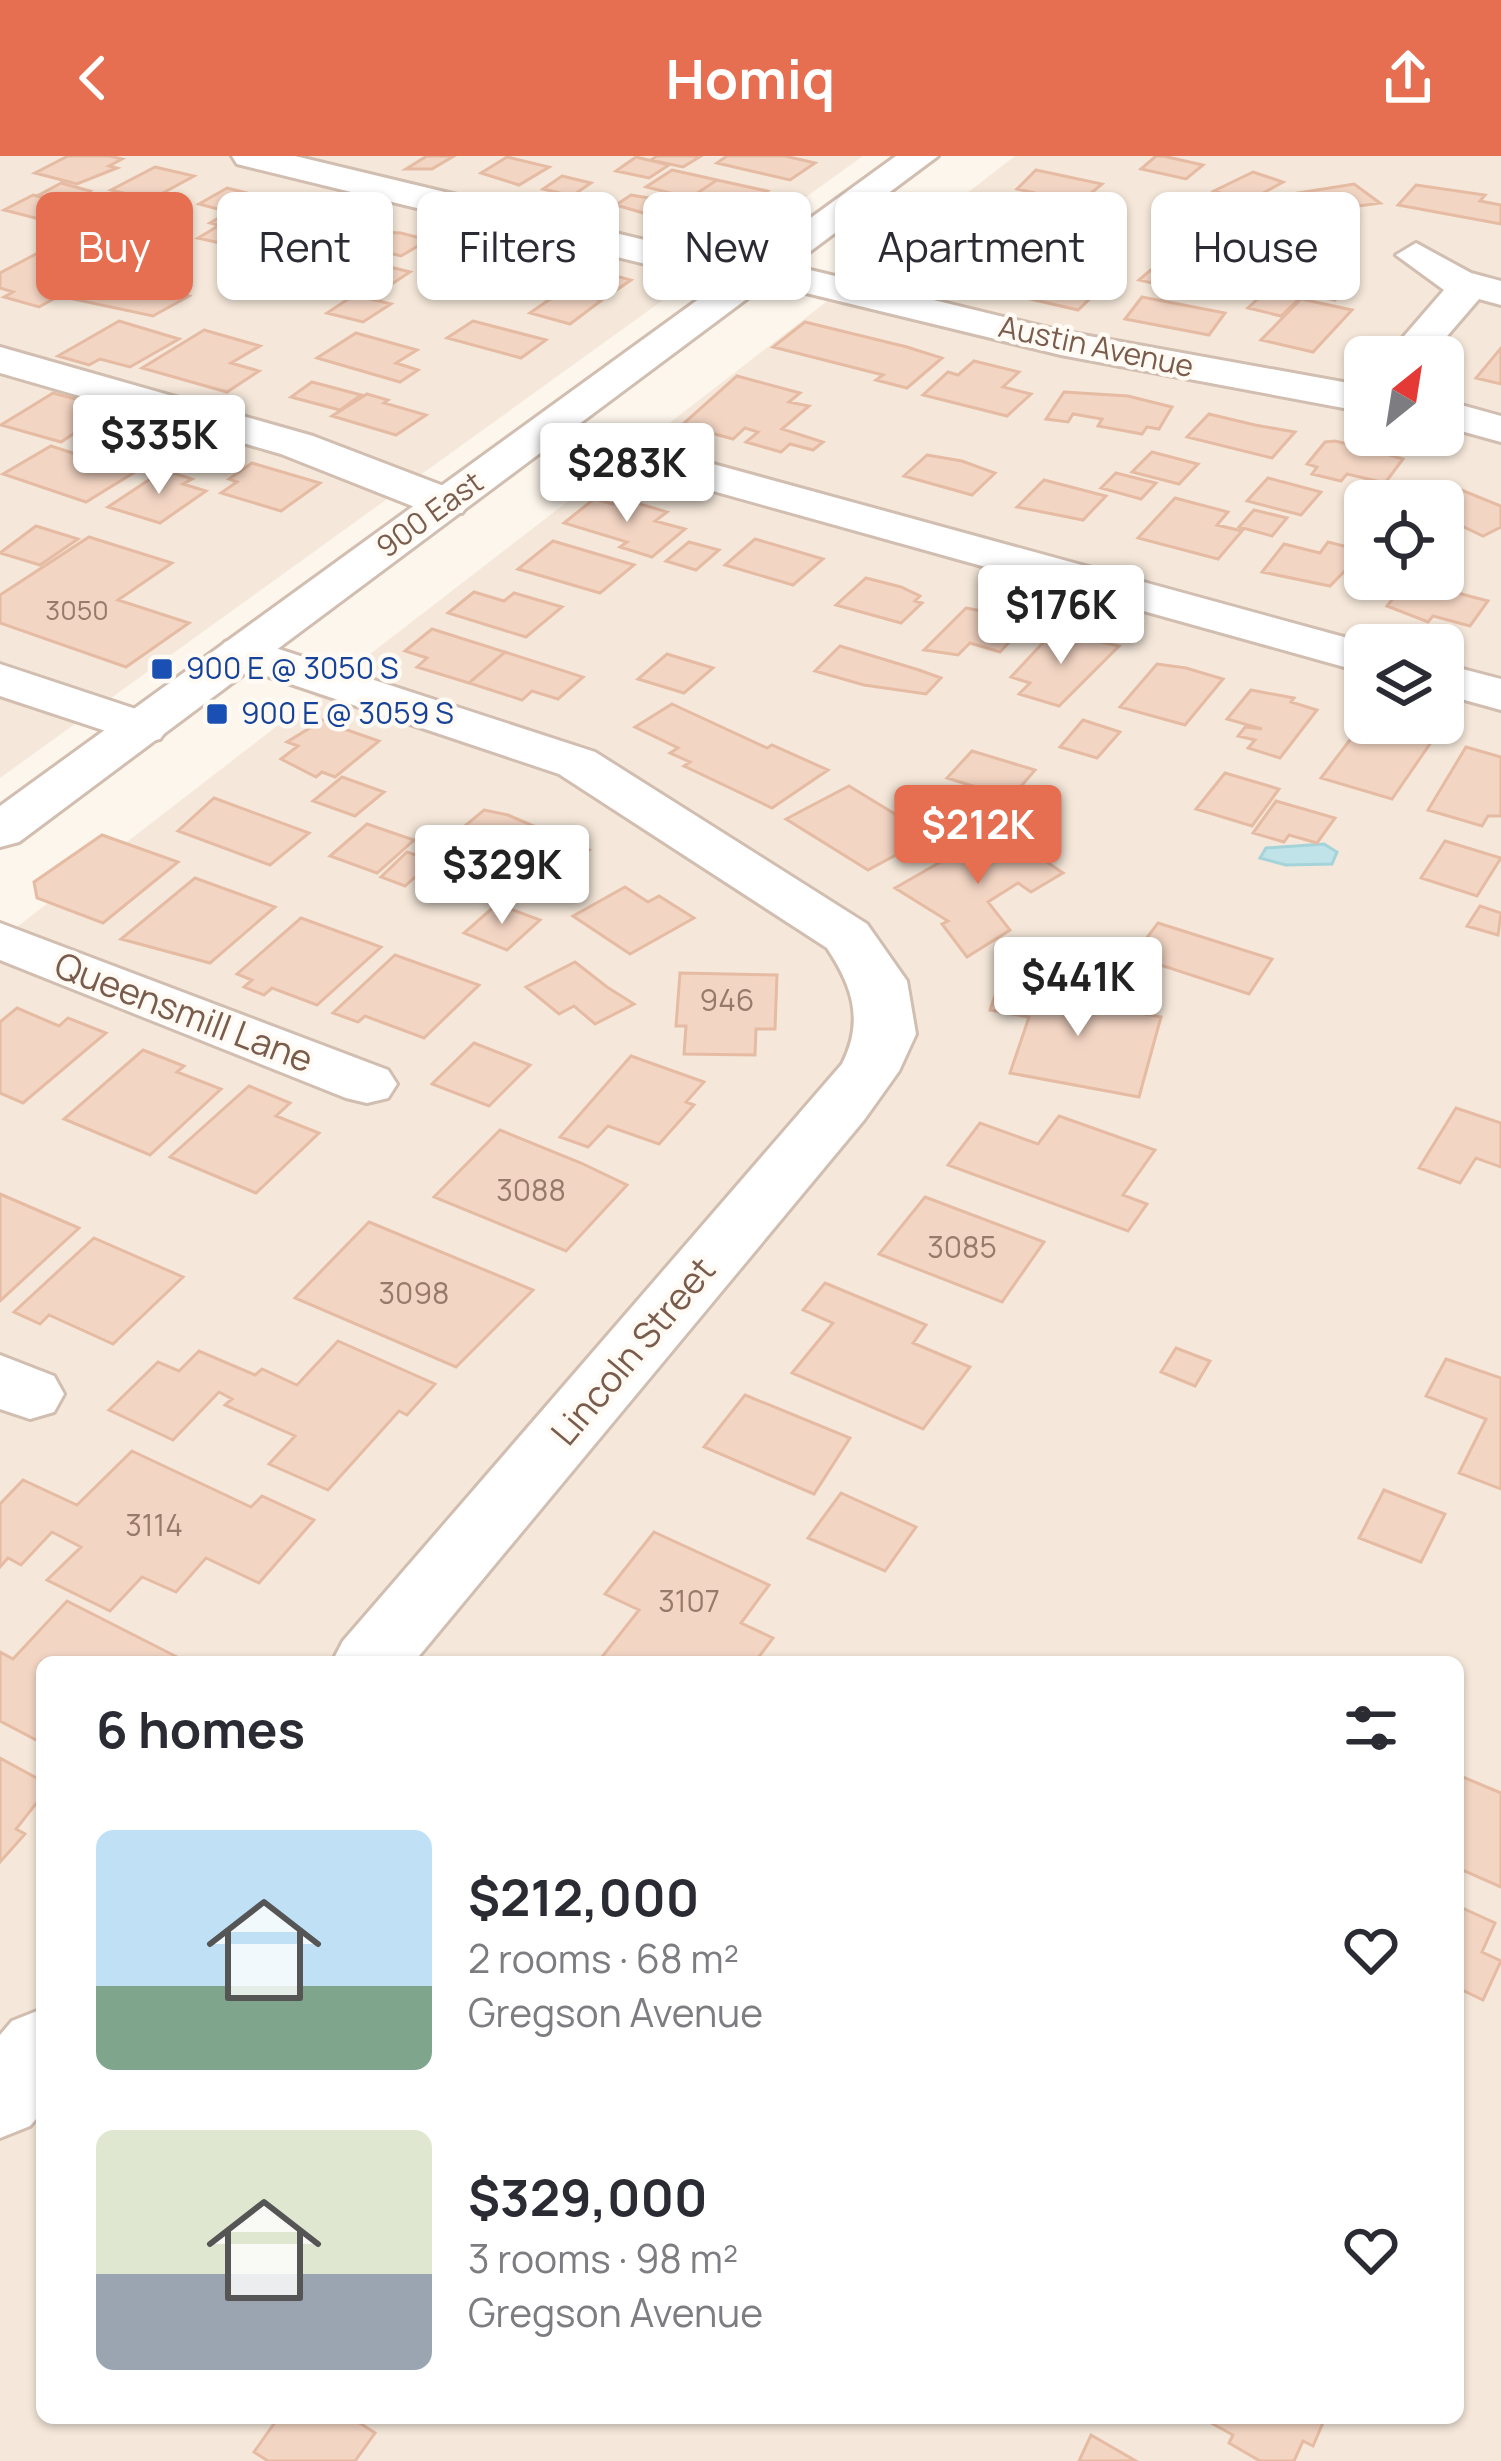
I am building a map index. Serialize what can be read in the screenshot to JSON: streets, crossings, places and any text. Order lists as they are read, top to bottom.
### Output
{
  "streets": {
    "street": [
      "Austin Avenue",
      "900 East",
      "Queensmill Lane",
      "Lincoln Street"
    ]
  },
  "crossings": [
    ["900 East", "Lincoln Street"]
  ],
  "places": {
    "transit": ["900 E @ 3050 S", "900 E @ 3059 S"]
  },
  "house_numbers": [
    "3050",
    "946",
    "3088",
    "3085",
    "3098",
    "3114",
    "3107"
  ],
  "north": "top right",
  "page": {
    "header": "Homiq",
    "chip": [
      "Buy",
      "Rent",
      "Filters",
      "New",
      "Apartment",
      "House"
    ],
    "price": [
      "$335K",
      "$283K",
      "$176K",
      "$212K",
      "$329K",
      "$441K"
    ],
    "heading": "6 homes",
    "list": [
      {
        "name": "$212,000",
        "note": "2 rooms · 68 m² · Gregson Avenue"
      },
      {
        "name": "$329,000",
        "note": "3 rooms · 98 m² · Gregson Avenue"
      }
    ]
  }
}
